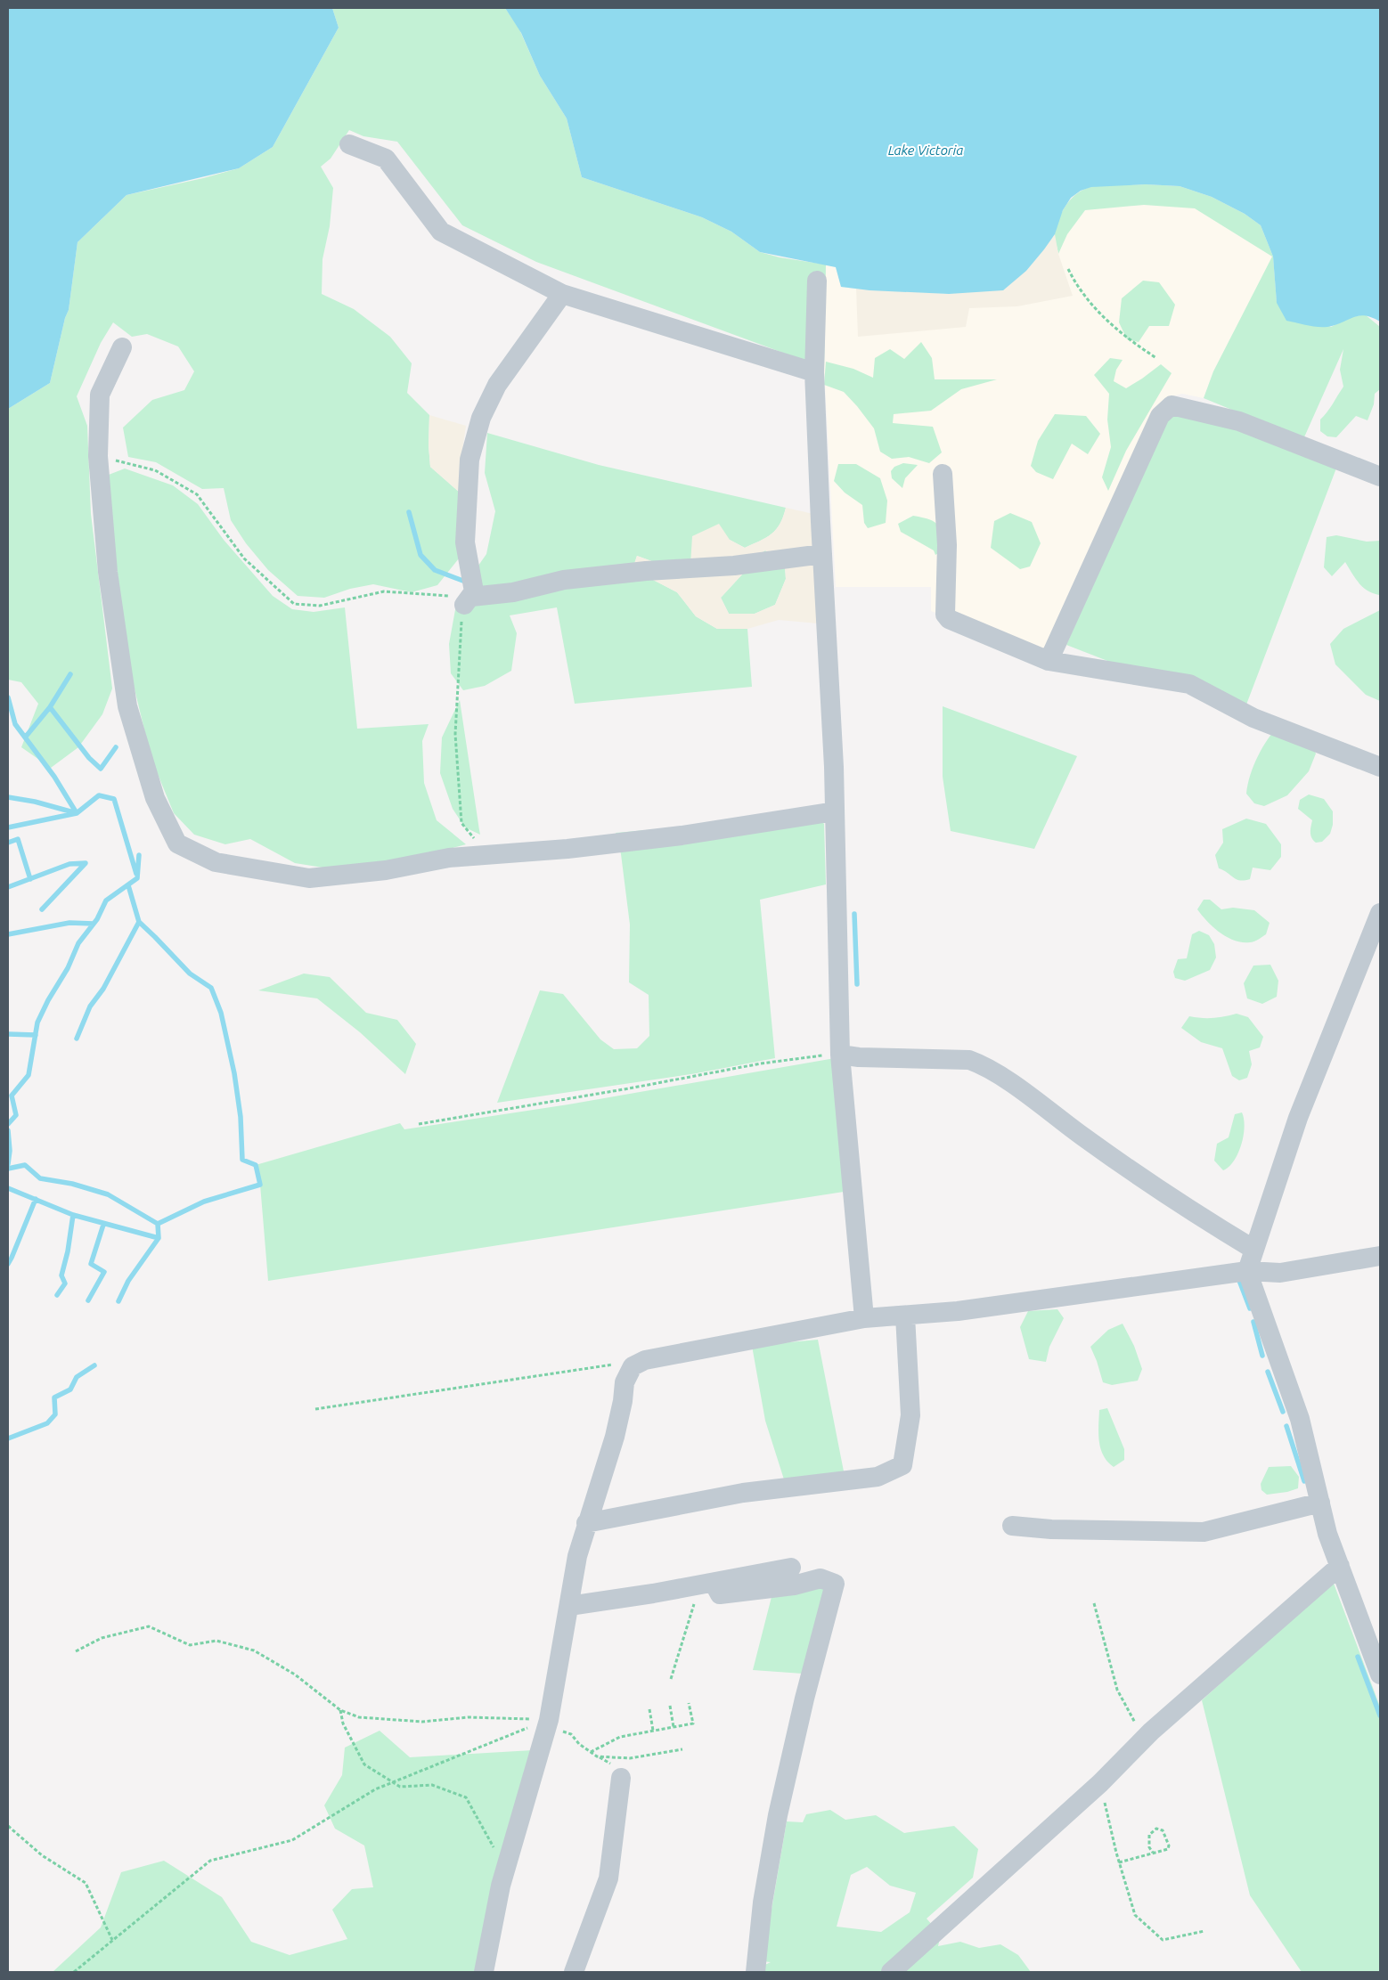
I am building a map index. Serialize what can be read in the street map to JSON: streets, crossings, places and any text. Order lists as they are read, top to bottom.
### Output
{
  "water": ["Lake Victoria"]
}
